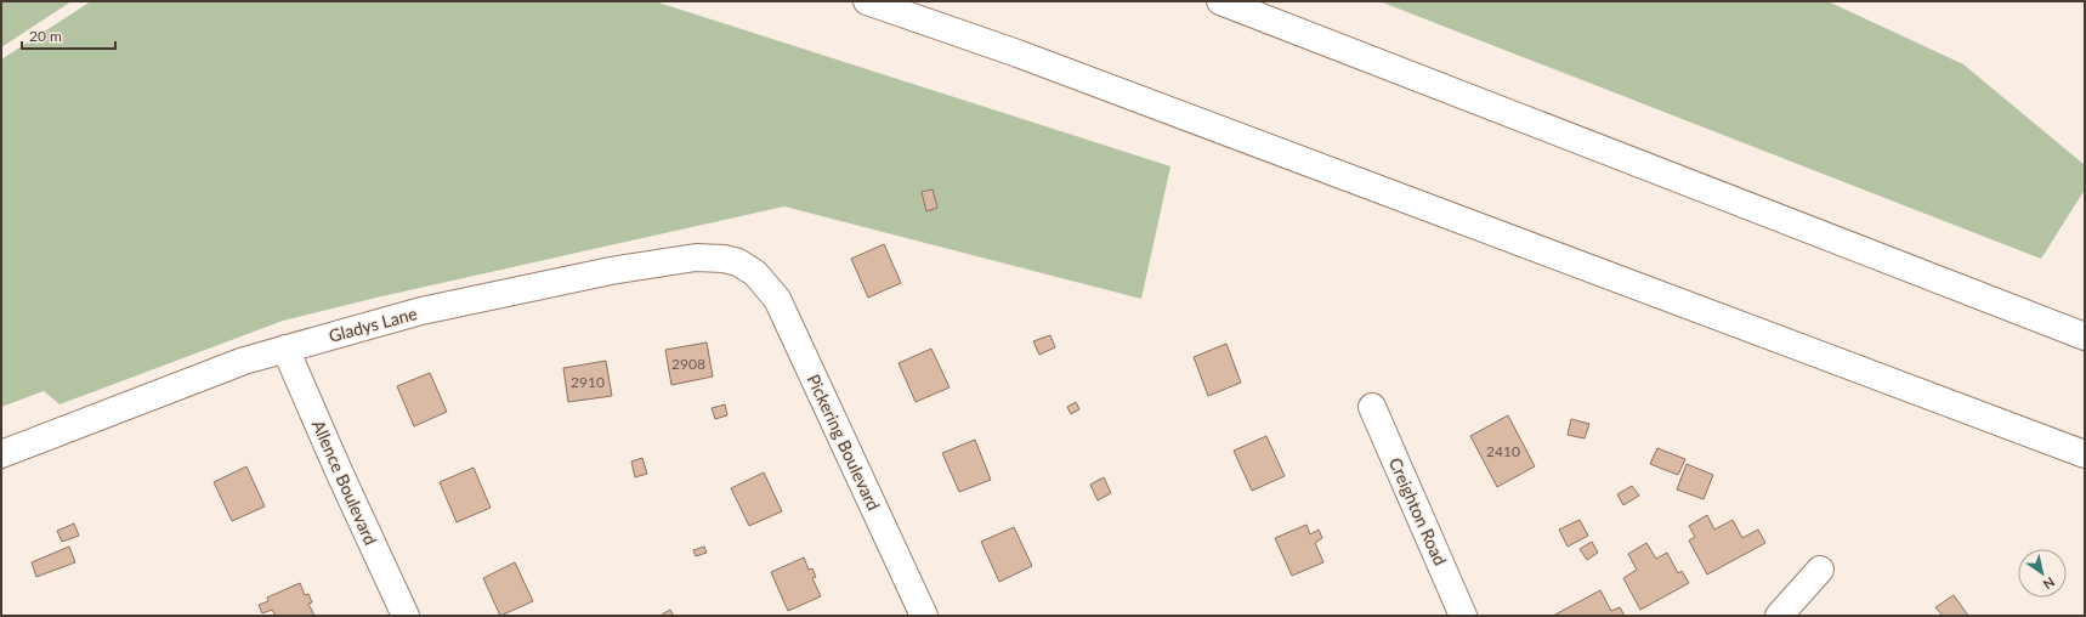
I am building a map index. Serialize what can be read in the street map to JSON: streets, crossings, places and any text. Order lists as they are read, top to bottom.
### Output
{
  "streets": {
    "main road": [
      "Gladys Lane",
      "Pickering Boulevard",
      "Allence Boulevard",
      "Creighton Road"
    ]
  },
  "crossings": [
    ["Gladys Lane", "Pickering Boulevard"],
    ["Gladys Lane", "Allence Boulevard"]
  ],
  "house_numbers": ["2908", "2910", "2410"],
  "scale_bar": "20 m",
  "north": "bottom right"
}
